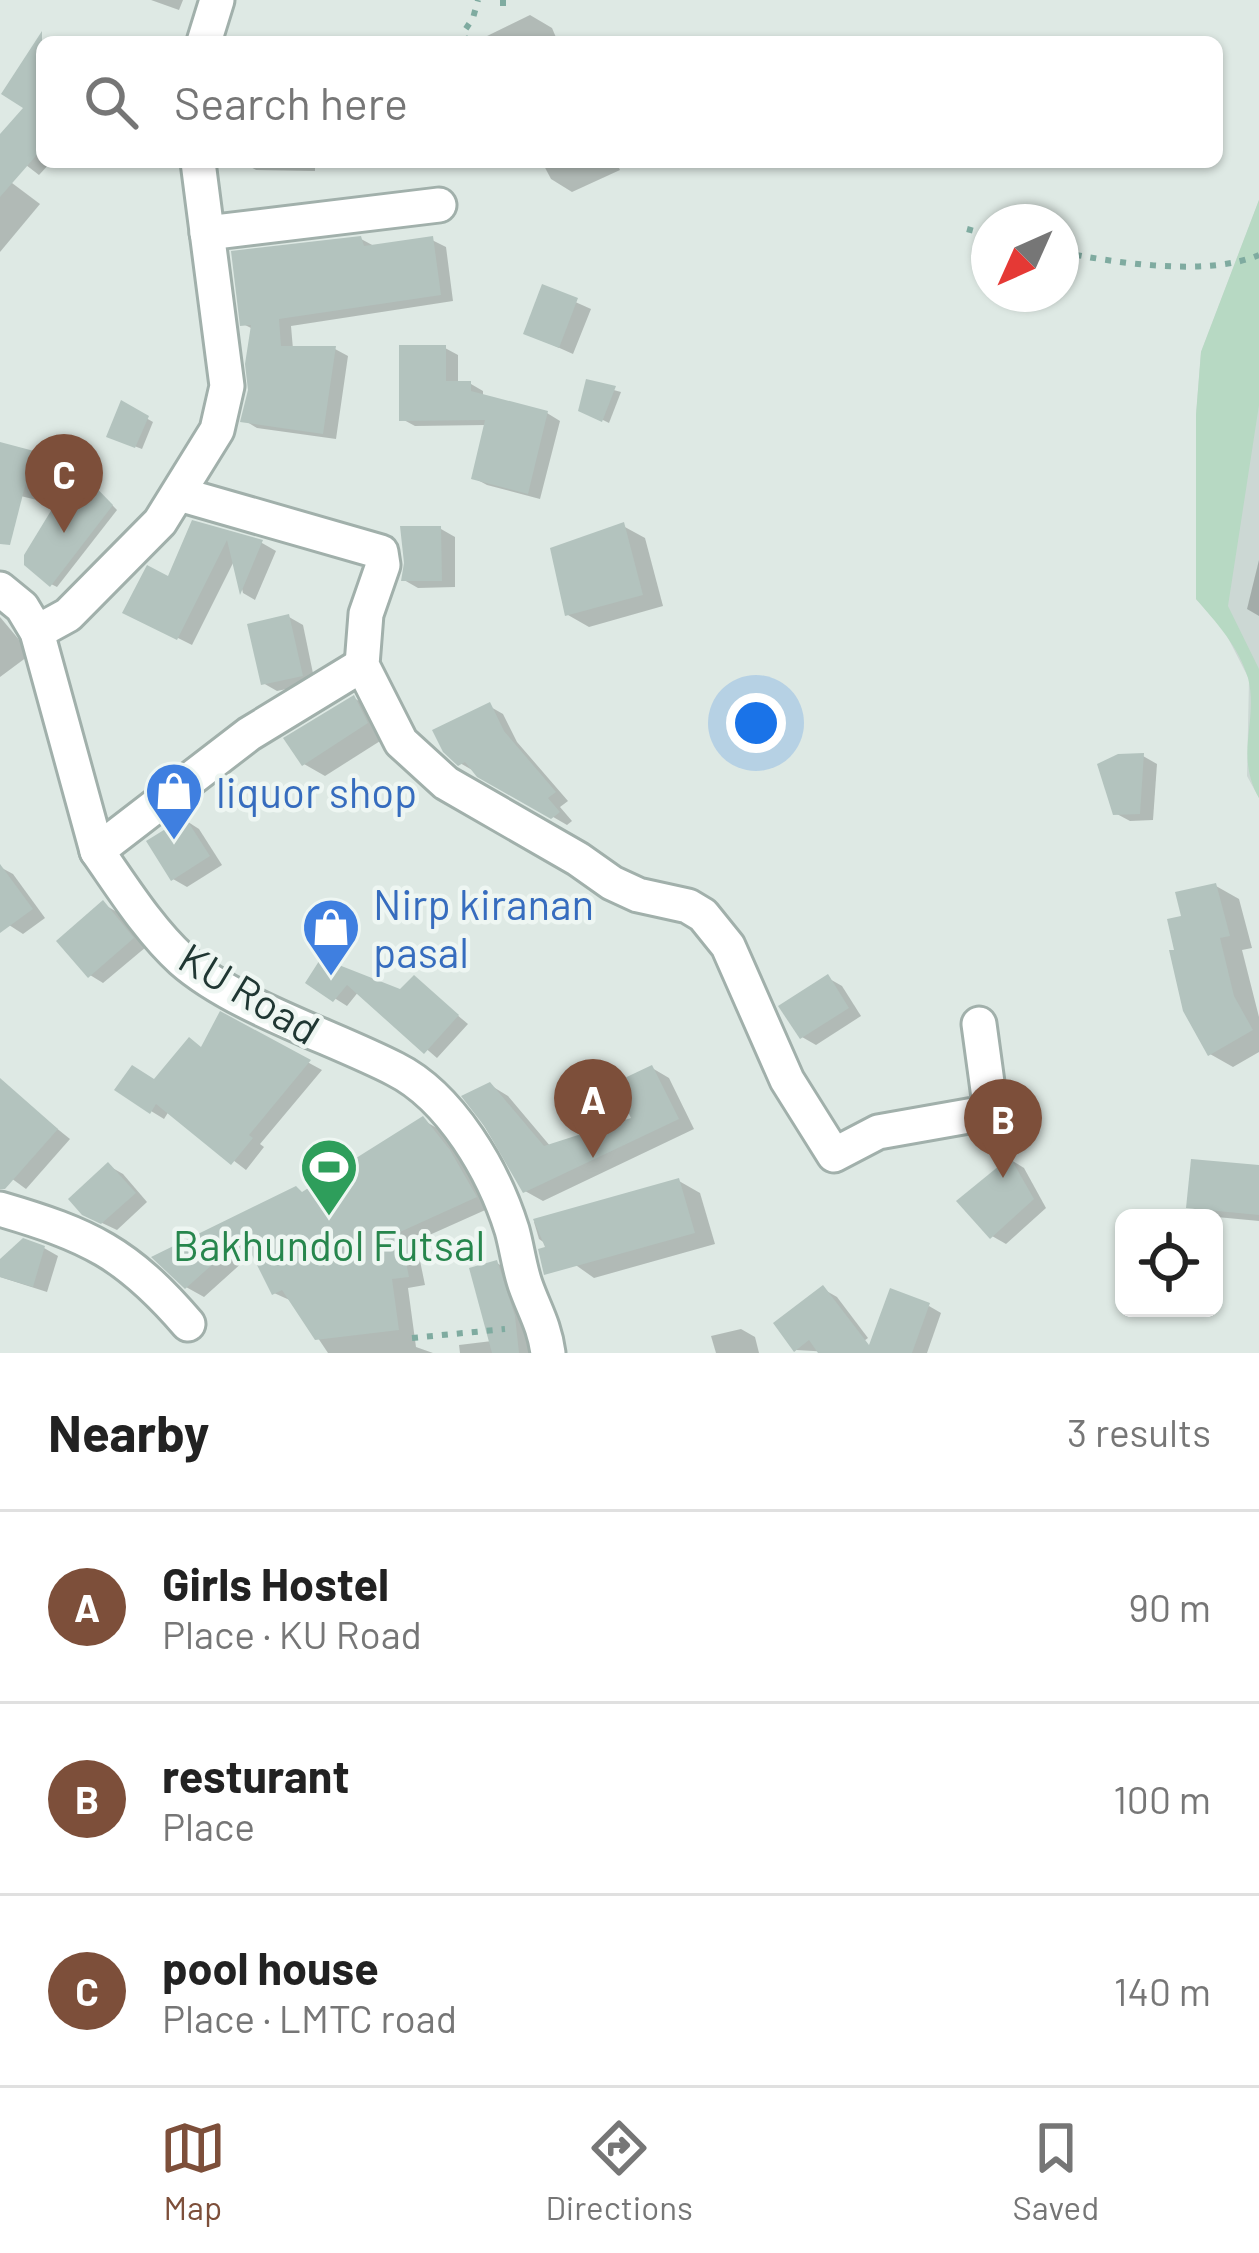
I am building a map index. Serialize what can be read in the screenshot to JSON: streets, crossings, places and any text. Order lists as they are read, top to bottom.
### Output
{
  "streets": {
    "street": ["KU Road"]
  },
  "places": {
    "shop": ["liquor shop", "Nirp kiranan pasal"],
    "sports": ["Bakhundol Futsal"]
  },
  "north": "bottom left",
  "page": {
    "search": "Search here",
    "pins": ["C", "A", "B"],
    "heading": ["Nearby", "3 results"],
    "list": [
      {
        "mark": "A",
        "name": "Girls Hostel",
        "note": "Place · KU Road",
        "value": "90 m"
      },
      {
        "mark": "B",
        "name": "resturant",
        "note": "Place",
        "value": "100 m"
      },
      {
        "mark": "C",
        "name": "pool house",
        "note": "Place · LMTC road",
        "value": "140 m"
      }
    ],
    "nav": ["Map", "Directions", "Saved"]
  }
}
